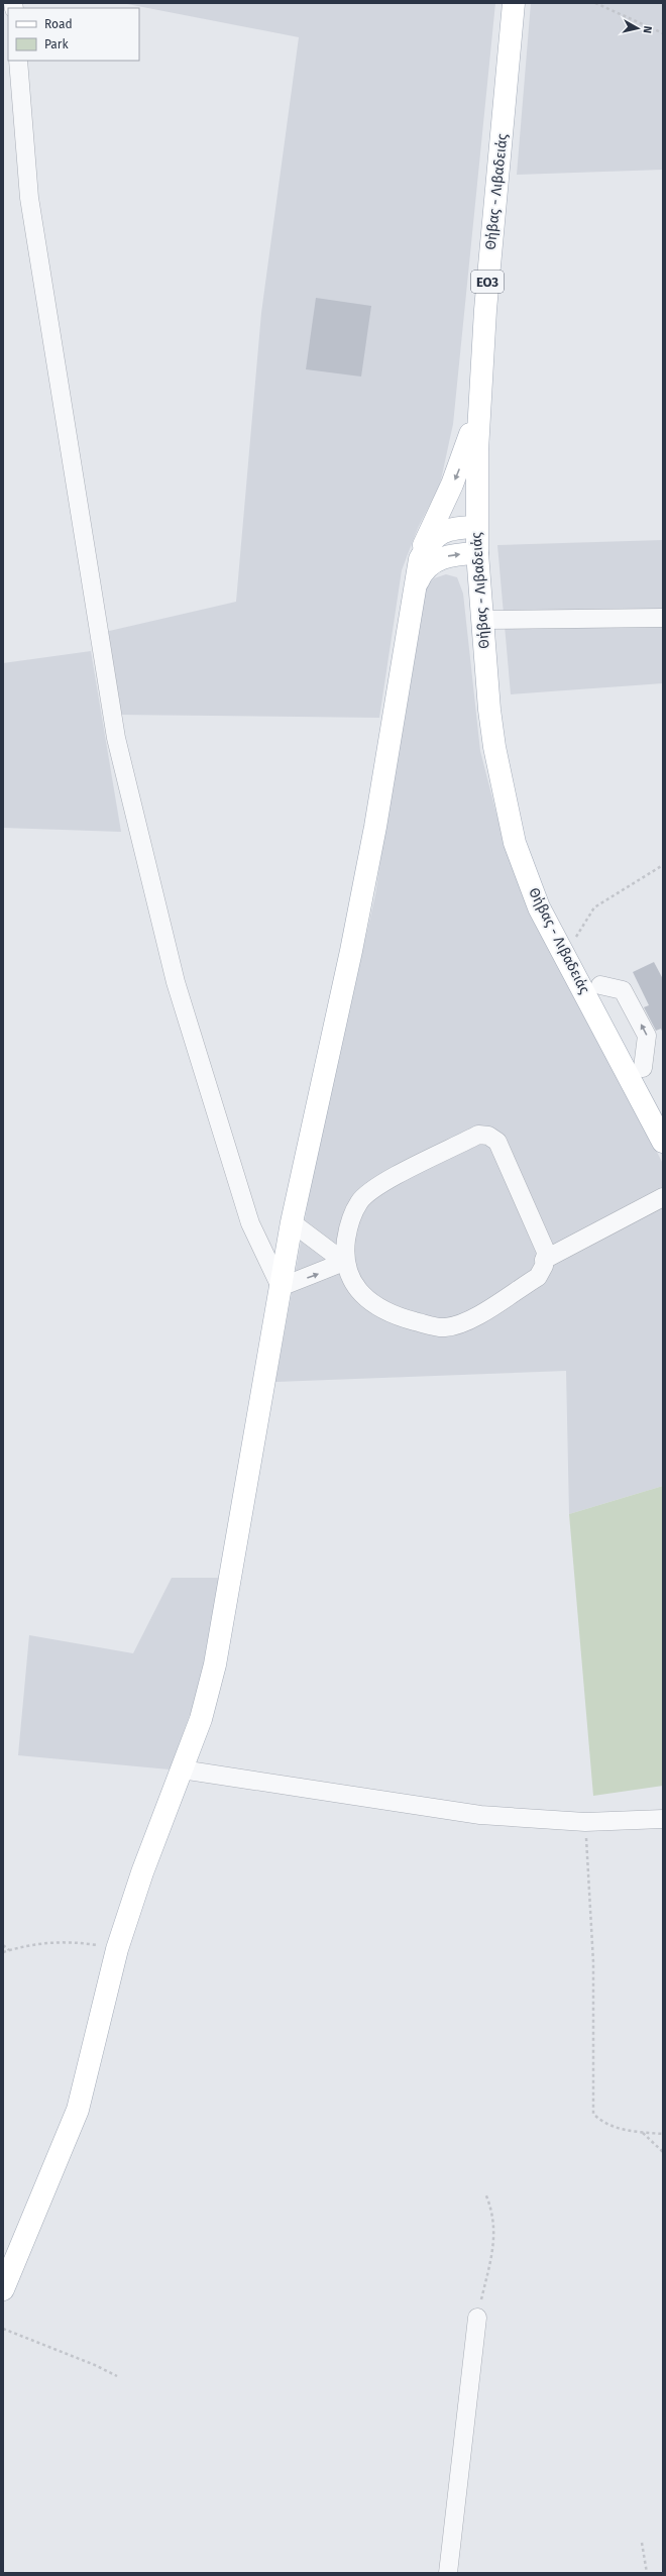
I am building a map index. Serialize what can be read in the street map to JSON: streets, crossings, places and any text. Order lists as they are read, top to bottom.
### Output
{
  "streets": {
    "main road": ["Θήβας - Λιβαδειάς", "ΕΟ3"]
  },
  "legend": ["Road", "Park"],
  "north": "right"
}
